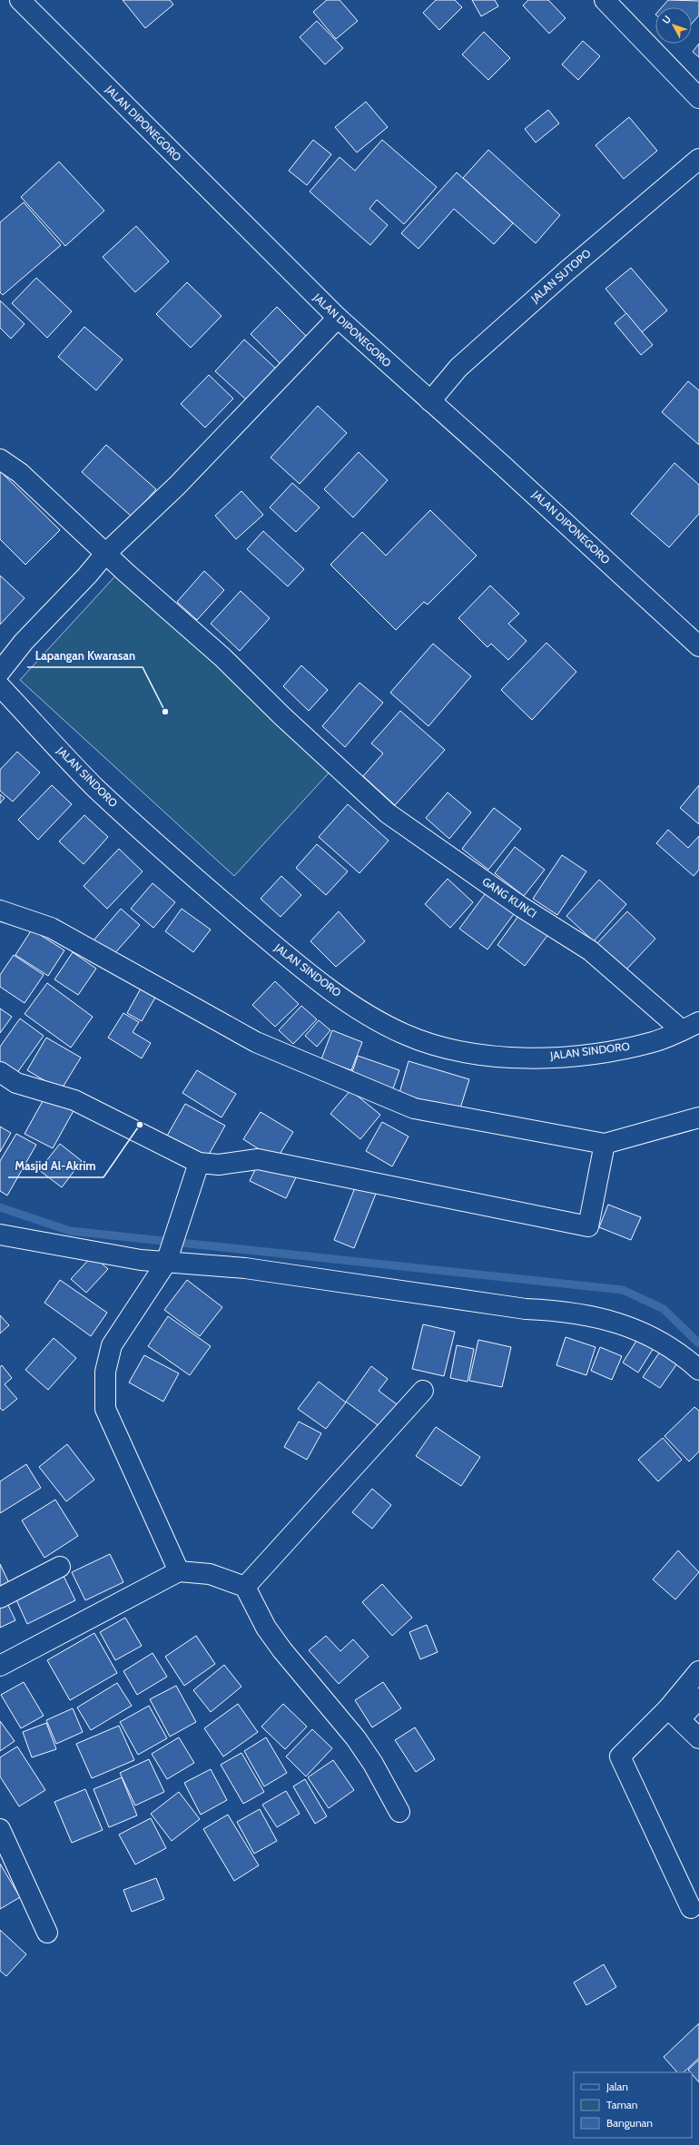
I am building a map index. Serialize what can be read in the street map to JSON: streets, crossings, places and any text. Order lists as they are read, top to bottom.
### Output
{
  "streets": {
    "street": [
      "JALAN DIPONEGORO",
      "JALAN SUTOPO",
      "JALAN SINDORO",
      "GANG KUNCI"
    ]
  },
  "crossings": [
    ["JALAN DIPONEGORO", "JALAN SUTOPO"],
    ["JALAN SINDORO", "GANG KUNCI"]
  ],
  "places": ["Lapangan Kwarasan", "Masjid Al-Akrim"],
  "legend": ["Jalan", "Taman", "Bangunan"],
  "north": "top left"
}
